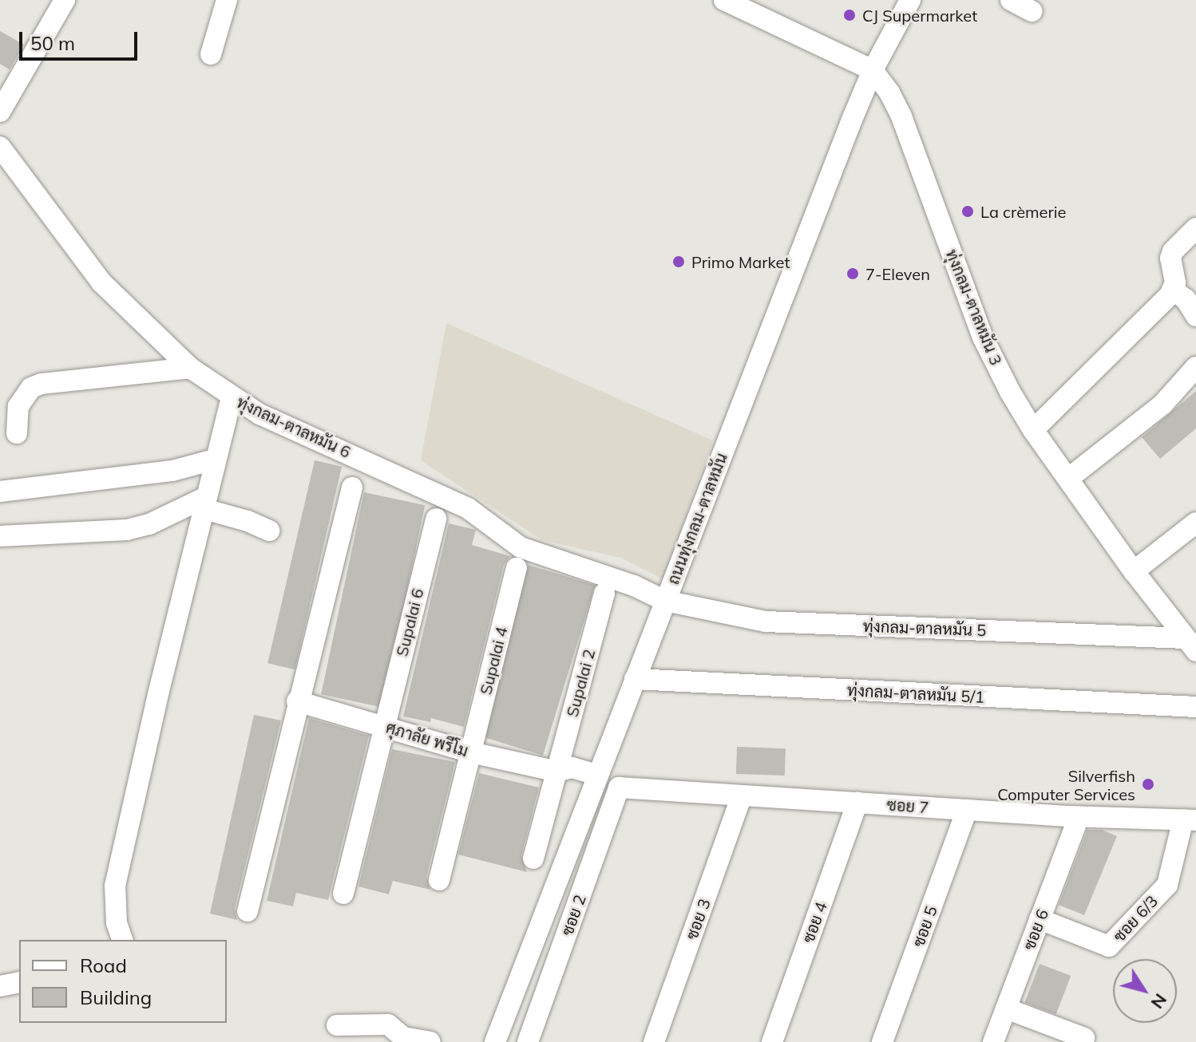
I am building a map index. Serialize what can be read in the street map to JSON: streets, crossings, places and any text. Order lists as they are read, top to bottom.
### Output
{
  "streets": {
    "street": [
      "ทุ่งกลม-ตาลหมัน 3",
      "ทุ่งกลม-ตาลหมัน 6",
      "ถนนทุ่งกลม-ตาลหมัน",
      "Supalai 6",
      "ทุ่งกลม-ตาลหมัน 5",
      "Supalai 4",
      "Supalai 2",
      "ทุ่งกลม-ตาลหมัน 5/1",
      "ศุภาลัย พรีโม",
      "ซอย 7",
      "ซอย 2",
      "ซอย 6/3",
      "ซอย 3",
      "ซอย 4",
      "ซอย 5",
      "ซอย 6"
    ]
  },
  "crossings": [
    ["ทุ่งกลม-ตาลหมัน 3", "ถนนทุ่งกลม-ตาลหมัน"],
    ["ทุ่งกลม-ตาลหมัน 3", "ทุ่งกลม-ตาลหมัน 5"],
    ["ทุ่งกลม-ตาลหมัน 6", "ถนนทุ่งกลม-ตาลหมัน"],
    ["ทุ่งกลม-ตาลหมัน 6", "ทุ่งกลม-ตาลหมัน 5"],
    ["ถนนทุ่งกลม-ตาลหมัน", "ทุ่งกลม-ตาลหมัน 5"],
    ["ถนนทุ่งกลม-ตาลหมัน", "ทุ่งกลม-ตาลหมัน 5/1"],
    ["ถนนทุ่งกลม-ตาลหมัน", "ศุภาลัย พรีโม"],
    ["Supalai 6", "ศุภาลัย พรีโม"],
    ["Supalai 4", "ศุภาลัย พรีโม"],
    ["Supalai 2", "ศุภาลัย พรีโม"],
    ["ซอย 7", "ซอย 2"],
    ["ซอย 7", "ซอย 6/3"],
    ["ซอย 7", "ซอย 3"],
    ["ซอย 7", "ซอย 4"],
    ["ซอย 7", "ซอย 5"],
    ["ซอย 7", "ซอย 6"],
    ["ซอย 6/3", "ซอย 6"]
  ],
  "places": [
    "CJ Supermarket",
    "La crèmerie",
    "Primo Market",
    "7-Eleven",
    "Silverfish Computer Services"
  ],
  "legend": ["Road", "Building"],
  "scale_bar": "50 m",
  "north": "bottom right"
}
